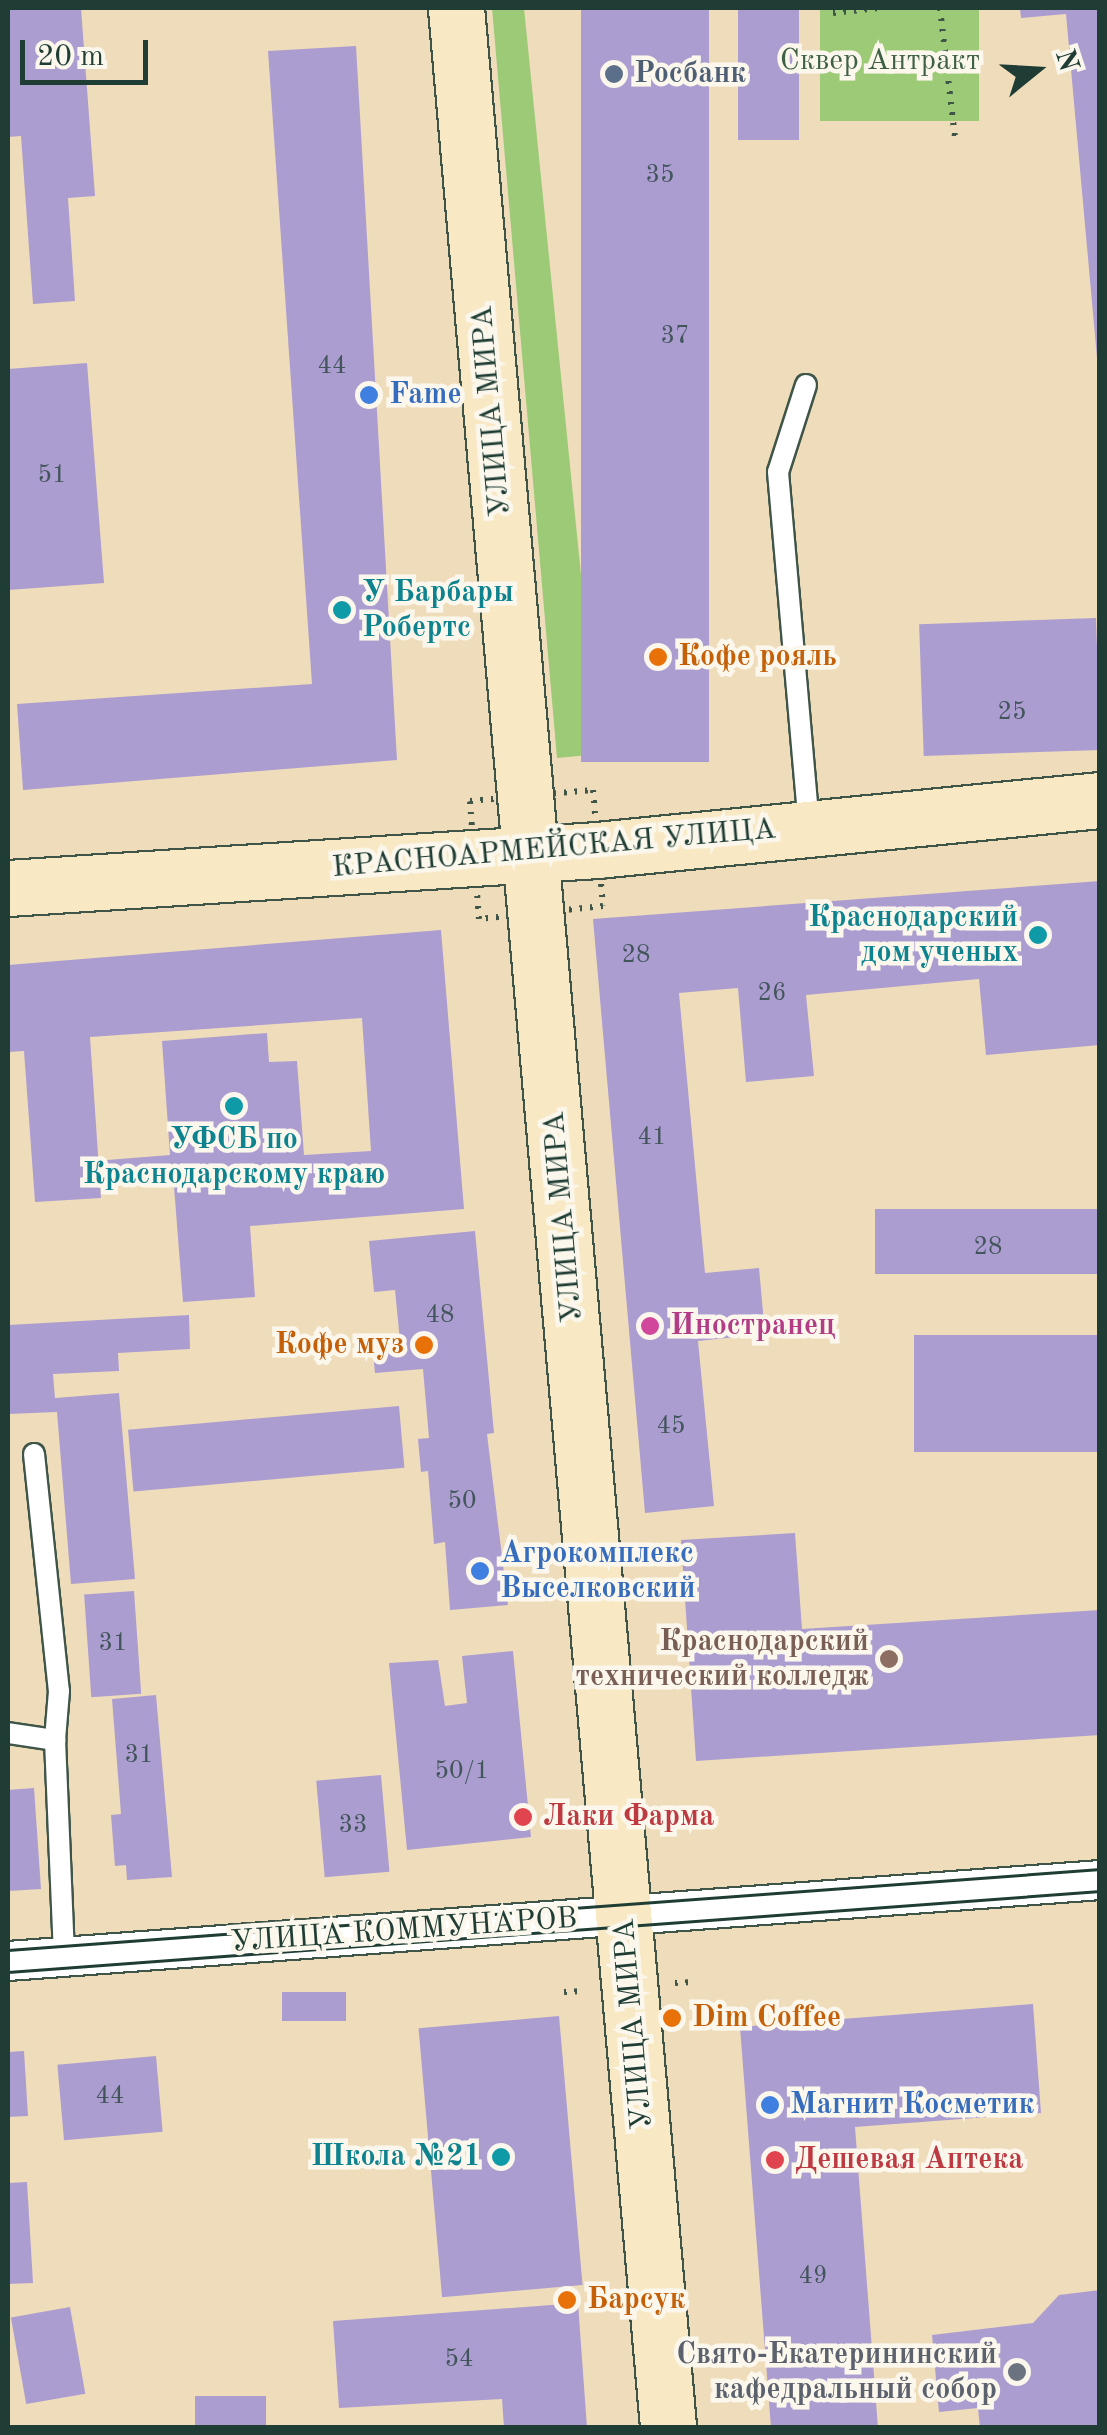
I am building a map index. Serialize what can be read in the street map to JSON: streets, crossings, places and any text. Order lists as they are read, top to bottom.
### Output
{
  "streets": {
    "street": ["УЛИЦА МИРА", "КРАСНОАРМЕЙСКАЯ УЛИЦА", "УЛИЦА КОММУНАРОВ"]
  },
  "crossings": [
    ["УЛИЦА МИРА", "КРАСНОАРМЕЙСКАЯ УЛИЦА"],
    ["УЛИЦА МИРА", "УЛИЦА КОММУНАРОВ"]
  ],
  "parks": ["Сквер Антракт"],
  "places": [
    "Росбанк",
    "Fame",
    "У Барбары Робертс",
    "Кофе рояль",
    "Краснодарский дом ученых",
    "УФСБ по Краснодарскому краю",
    "Иностранец",
    "Кофе муз",
    "Агрокомплекс Выселковский",
    "Краснодарский технический колледж",
    "Лаки Фарма",
    "Dim Coffee",
    "Магнит Косметик",
    "Школа №21",
    "Дешевая Аптека",
    "Барсук",
    "Свято-Екатерининский кафедральный собор"
  ],
  "house_numbers": [
    "35",
    "37",
    "44",
    "51",
    "25",
    "28",
    "26",
    "41",
    "28",
    "48",
    "45",
    "50",
    "31",
    "31",
    "50/1",
    "33",
    "44",
    "49",
    "54"
  ],
  "scale_bar": "20 m",
  "north": "right"
}
